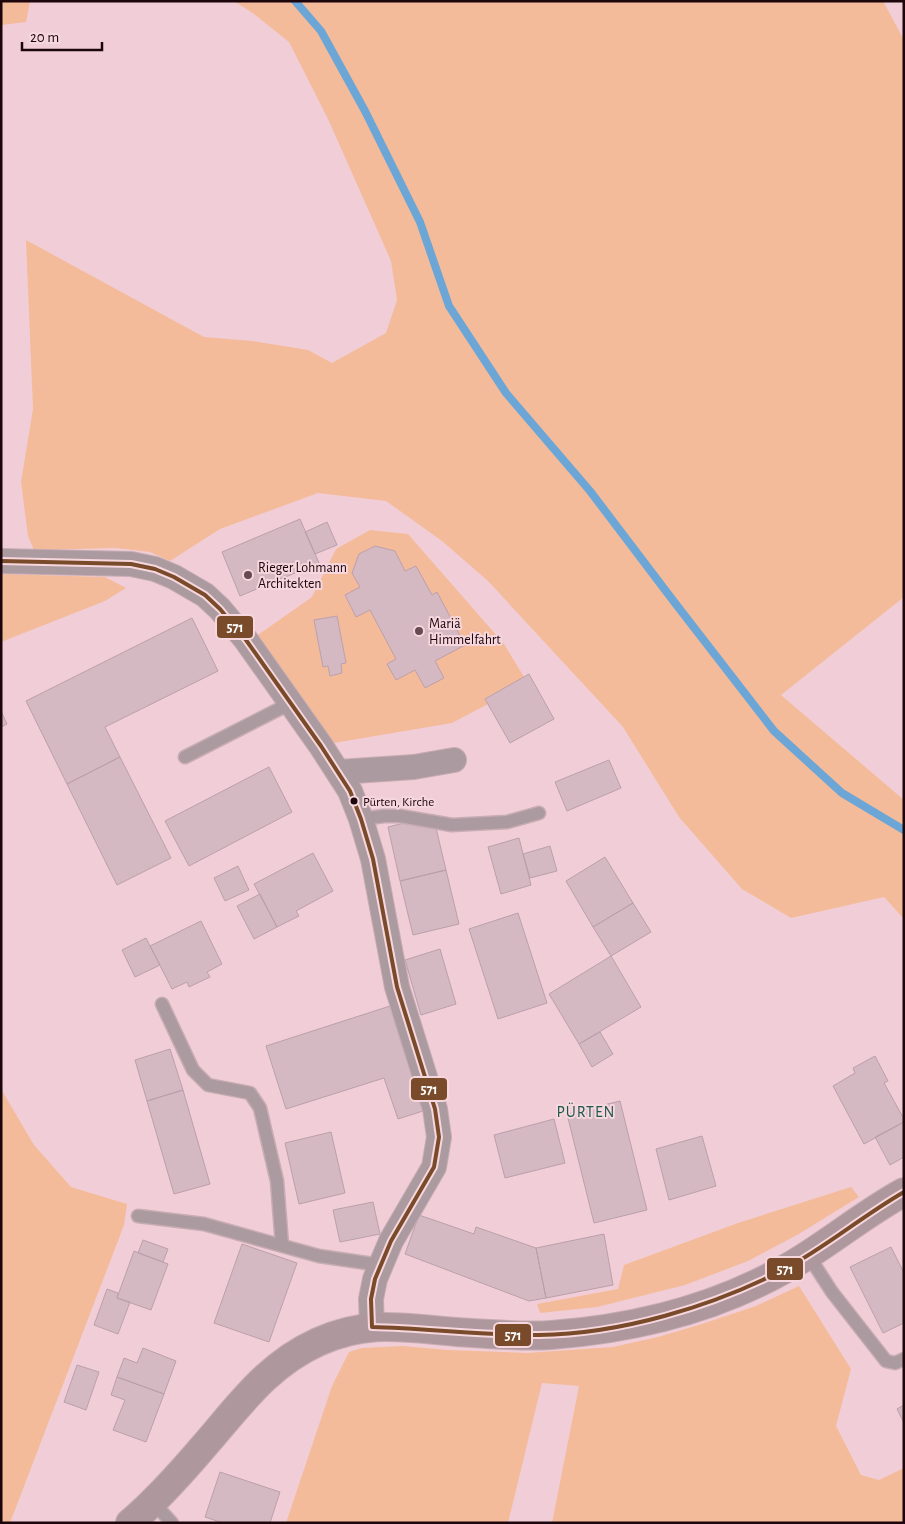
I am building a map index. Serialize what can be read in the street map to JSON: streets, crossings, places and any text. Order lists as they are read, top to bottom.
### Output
{
  "districts": ["PÜRTEN"],
  "places": ["Rieger Lohmann Architekten", "Mariä Himmelfahrt", "Pürten, Kirche"],
  "lines": ["transit line 571"],
  "scale_bar": "20 m"
}
